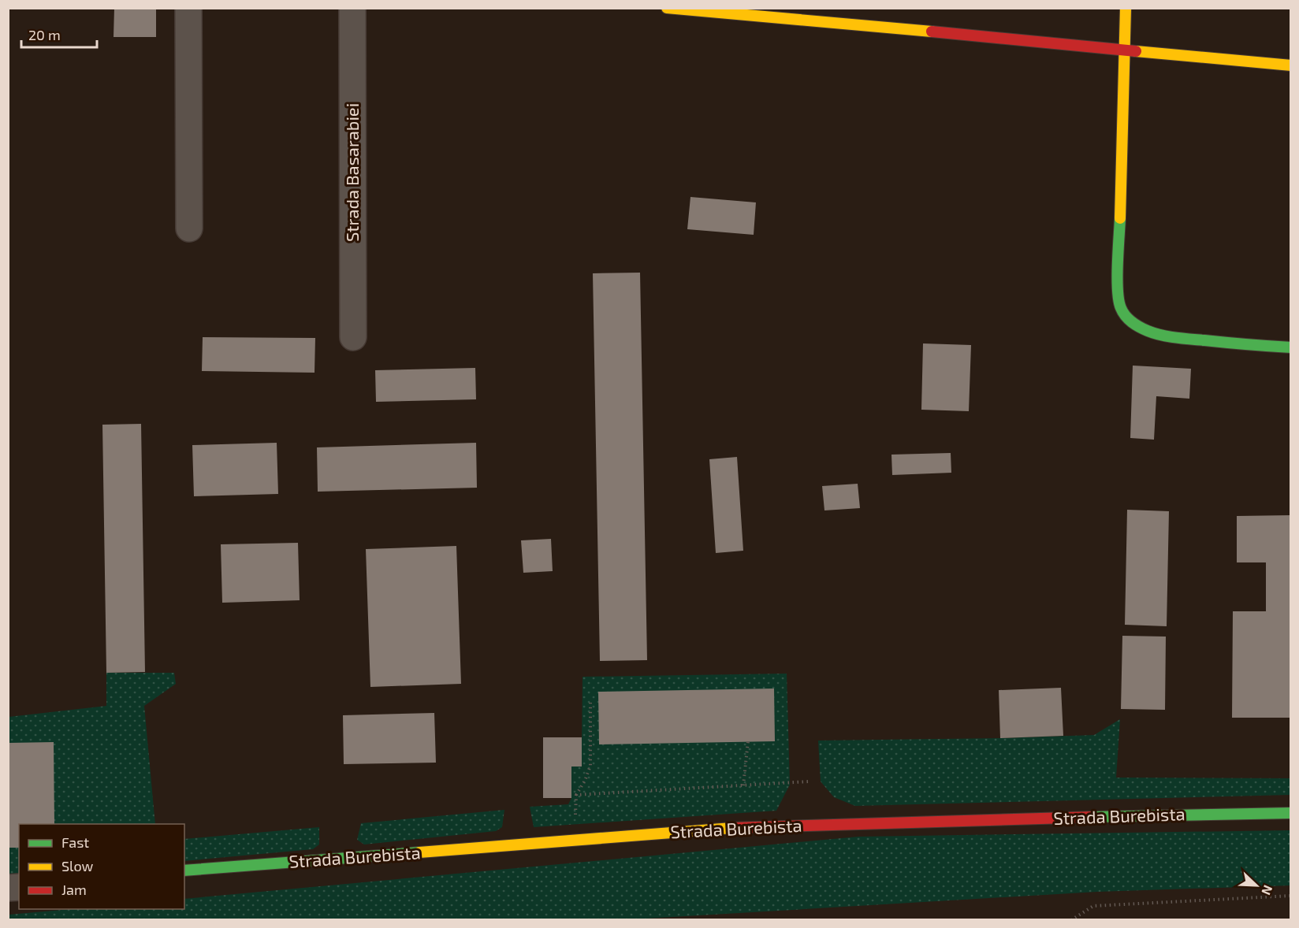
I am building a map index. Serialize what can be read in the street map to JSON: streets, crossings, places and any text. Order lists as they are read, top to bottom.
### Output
{
  "streets": {
    "street": ["Strada Basarabiei", "Strada Burebista"]
  },
  "legend": ["Fast", "Slow", "Jam"],
  "scale_bar": "20 m",
  "north": "bottom right"
}
